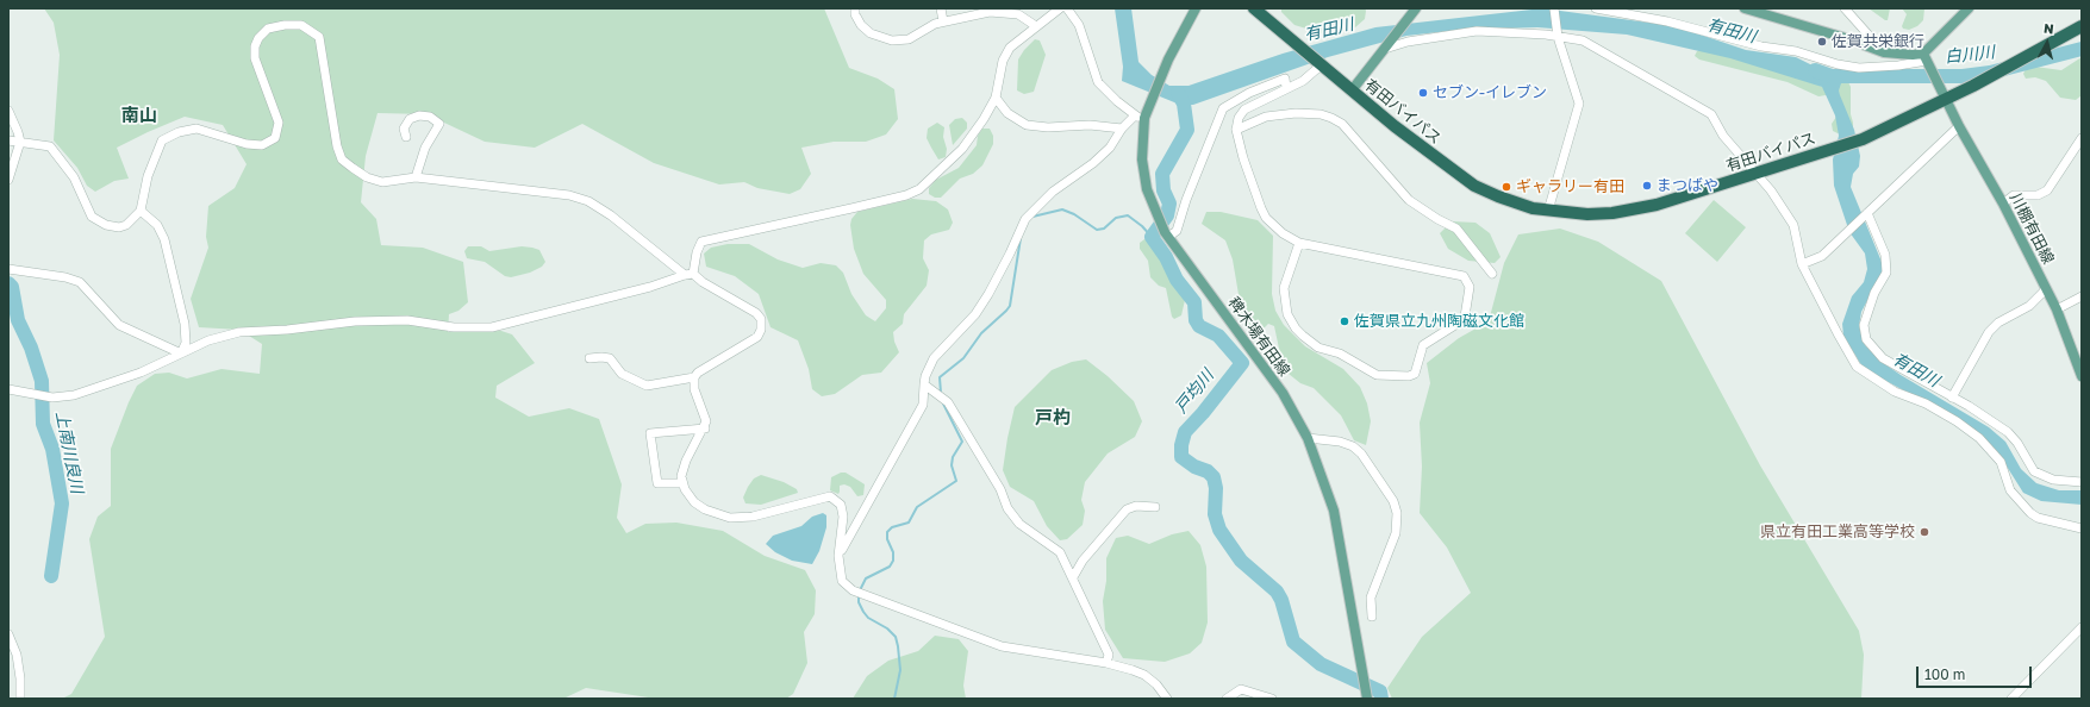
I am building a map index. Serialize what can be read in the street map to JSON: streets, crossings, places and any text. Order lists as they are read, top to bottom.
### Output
{
  "streets": {
    "highway": ["有田バイパス"],
    "main road": ["川棚有田線", "稗木場有田線"]
  },
  "crossings": [
    ["有田バイパス", "川棚有田線"]
  ],
  "districts": ["南山", "戸杓"],
  "water": [
    "有田川",
    "白川川",
    "戸均川",
    "上南川良川"
  ],
  "places": [
    "佐賀共栄銀行",
    "セブン-イレブン",
    "まつばや",
    "ギャラリー有田",
    "佐賀県立九州陶磁文化館",
    "県立有田工業高等学校"
  ],
  "scale_bar": "100 m",
  "north": "top"
}
